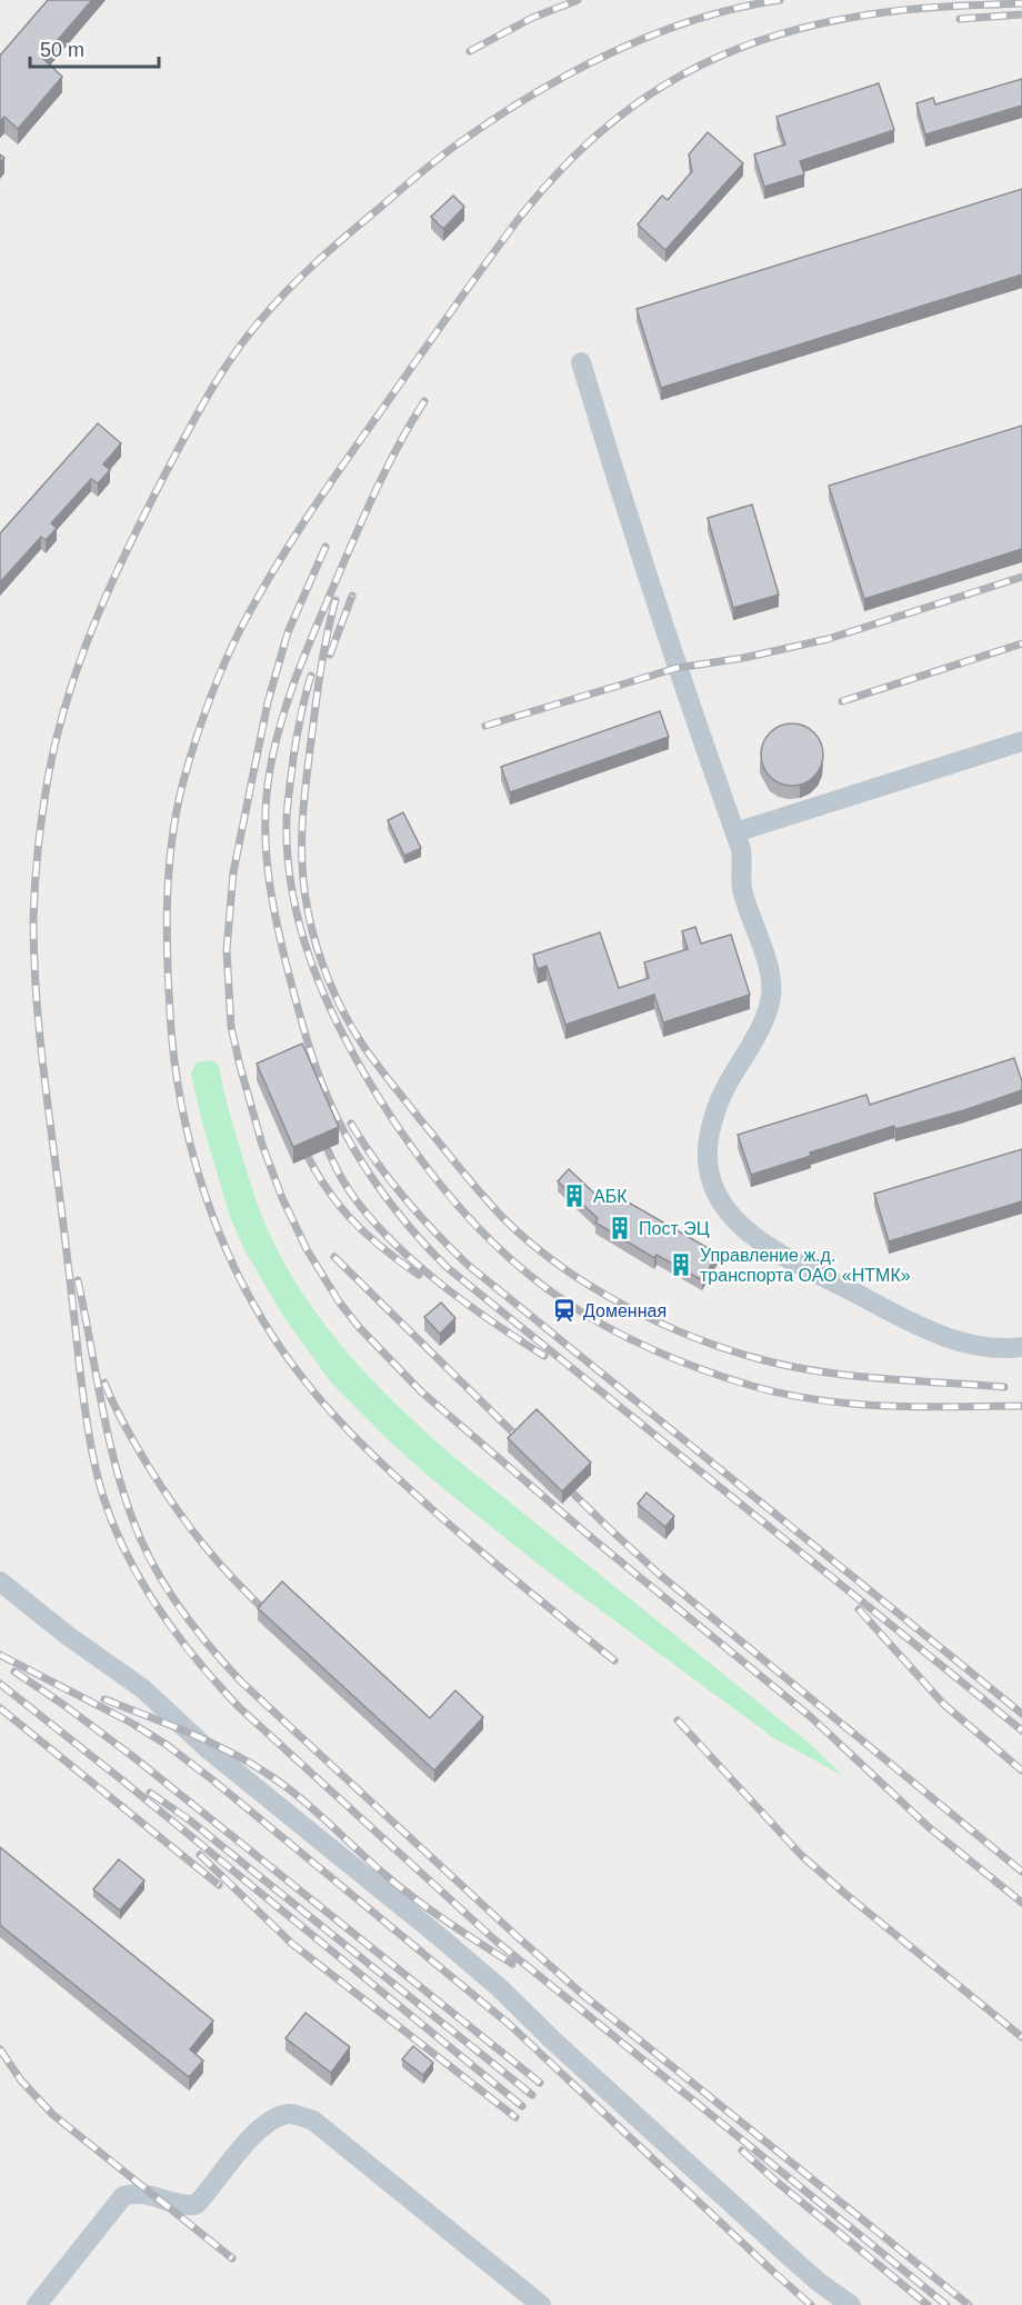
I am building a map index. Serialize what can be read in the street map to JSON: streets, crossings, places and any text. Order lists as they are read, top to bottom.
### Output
{
  "places": {
    "building": ["АБК", "Пост ЭЦ", "Управление ж.д. транспорта ОАО «НТМК»"],
    "station": ["Доменная"]
  },
  "scale_bar": "50 m"
}
